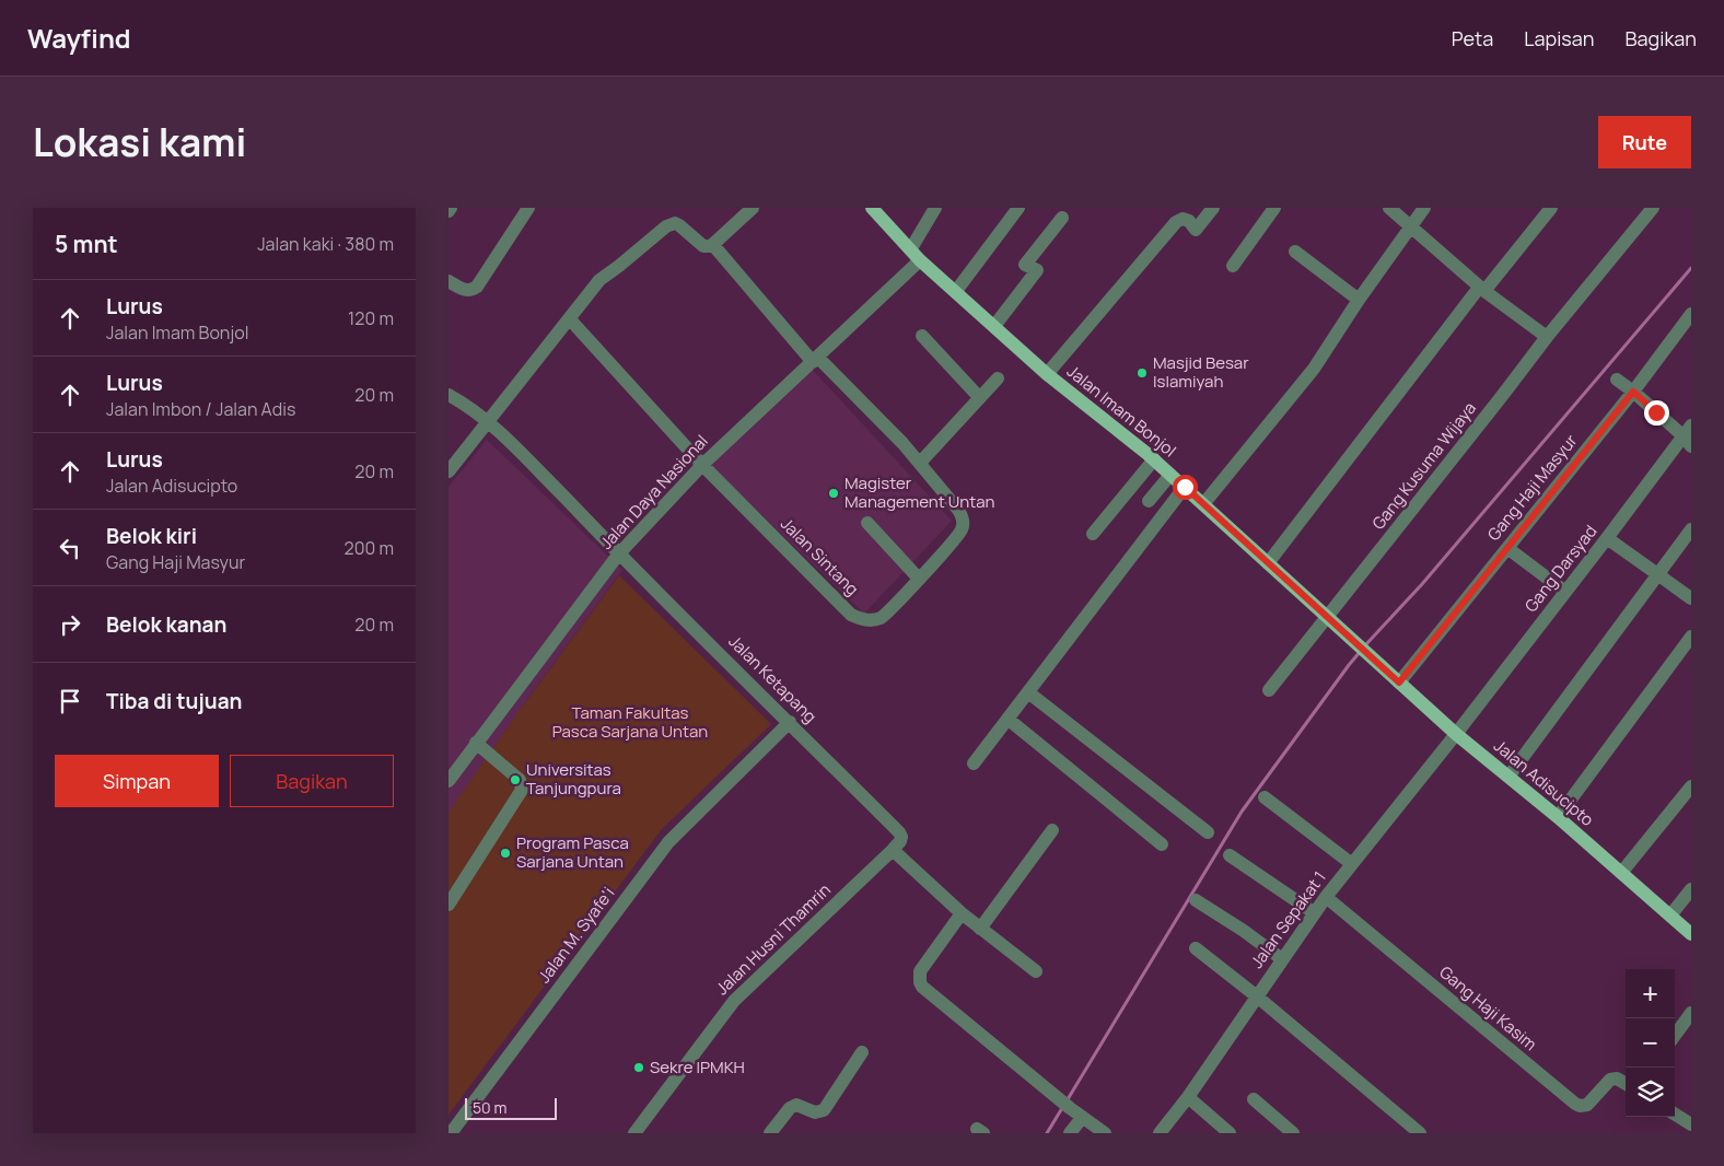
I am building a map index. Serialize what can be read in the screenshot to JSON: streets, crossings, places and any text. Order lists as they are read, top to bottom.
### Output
{
  "streets": {
    "main road": ["Jalan Imam Bonjol", "Jalan Adisucipto"],
    "street": [
      "Gang Kusuma Wijaya",
      "Gang Haji Masyur",
      "Jalan Daya Nasional",
      "Jalan Sintang",
      "Gang Darsyad",
      "Jalan Ketapang",
      "Jalan Sepakat 1",
      "Jalan M. Syafe'i",
      "Jalan Husni Thamrin",
      "Gang Haji Kasim"
    ]
  },
  "crossings": [
    ["Jalan Imam Bonjol", "Gang Kusuma Wijaya"],
    ["Jalan Imam Bonjol", "Jalan Daya Nasional"],
    ["Jalan Imam Bonjol", "Jalan Adisucipto"],
    ["Gang Haji Masyur", "Jalan Adisucipto"],
    ["Jalan Daya Nasional", "Jalan Sintang"],
    ["Jalan Daya Nasional", "Jalan Ketapang"],
    ["Gang Darsyad", "Jalan Adisucipto"],
    ["Gang Darsyad", "Jalan Sepakat 1"],
    ["Jalan Ketapang", "Jalan M. Syafe'i"],
    ["Jalan Ketapang", "Jalan Husni Thamrin"],
    ["Jalan Adisucipto", "Jalan Sepakat 1"],
    ["Jalan Sepakat 1", "Gang Haji Kasim"]
  ],
  "parks": ["Taman Fakultas Pasca Sarjana Untan"],
  "places": [
    "Masjid Besar Islamiyah",
    "Magister Management Untan",
    "Universitas Tanjungpura",
    "Program Pasca Sarjana Untan",
    "Sekre IPMKH"
  ],
  "scale_bar": "50 m",
  "page": {
    "header": "Wayfind",
    "nav": ["Peta", "Lapisan", "Bagikan"],
    "title": "Lokasi kami",
    "buttons": [
      "Rute",
      ["Simpan", "Bagikan"]
    ],
    "heading": ["5 mnt", "Jalan kaki · 380 m"],
    "list": [
      ["Lurus", "Jalan Imam Bonjol", "120 m"],
      ["Lurus", "Jalan Imbon / Jalan Adis", "20 m"],
      ["Lurus", "Jalan Adisucipto", "20 m"],
      ["Belok kiri", "Gang Haji Masyur", "200 m"],
      ["Belok kanan", "20 m"],
      "Tiba di tujuan"
    ],
    "map_buttons": ["+", "−"],
    "scale": "50 m"
  }
}
